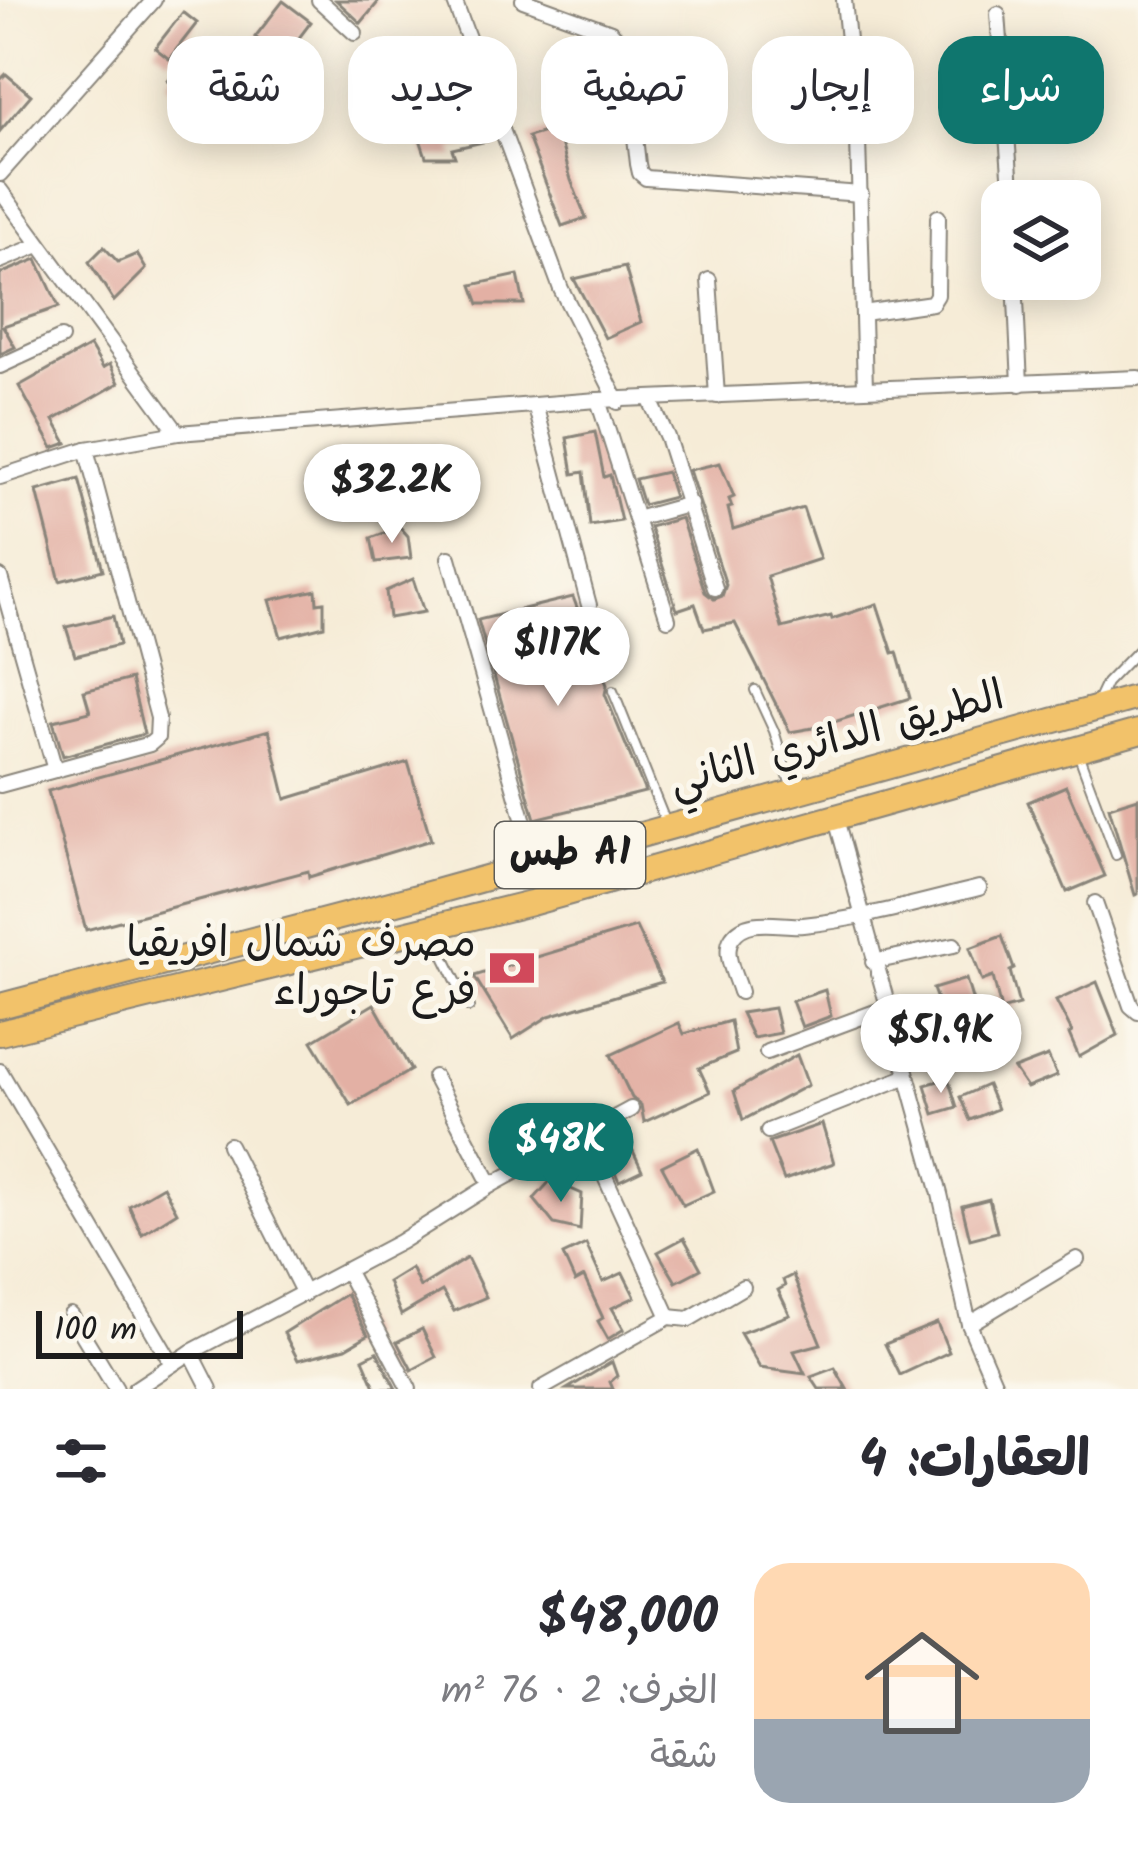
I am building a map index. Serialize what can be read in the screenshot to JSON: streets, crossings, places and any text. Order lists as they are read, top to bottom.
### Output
{
  "streets": {
    "highway": ["الطريق الدائري الثاني", "طس A1"]
  },
  "places": {
    "bank": ["مصرف شمال افريقيا فرع تاجوراء"]
  },
  "scale_bar": "100 m",
  "page": {
    "chip": [
      "شراء",
      "إيجار",
      "تصفية",
      "جديد",
      "شقة"
    ],
    "price": [
      "$32.2K",
      "$117K",
      "$51.9K",
      "$48K"
    ],
    "scale": "100 m",
    "heading": "العقارات: 4",
    "list": [
      {
        "name": "$48,000",
        "note": "الغرف: 2 · 76 m² · شقة"
      }
    ]
  }
}
